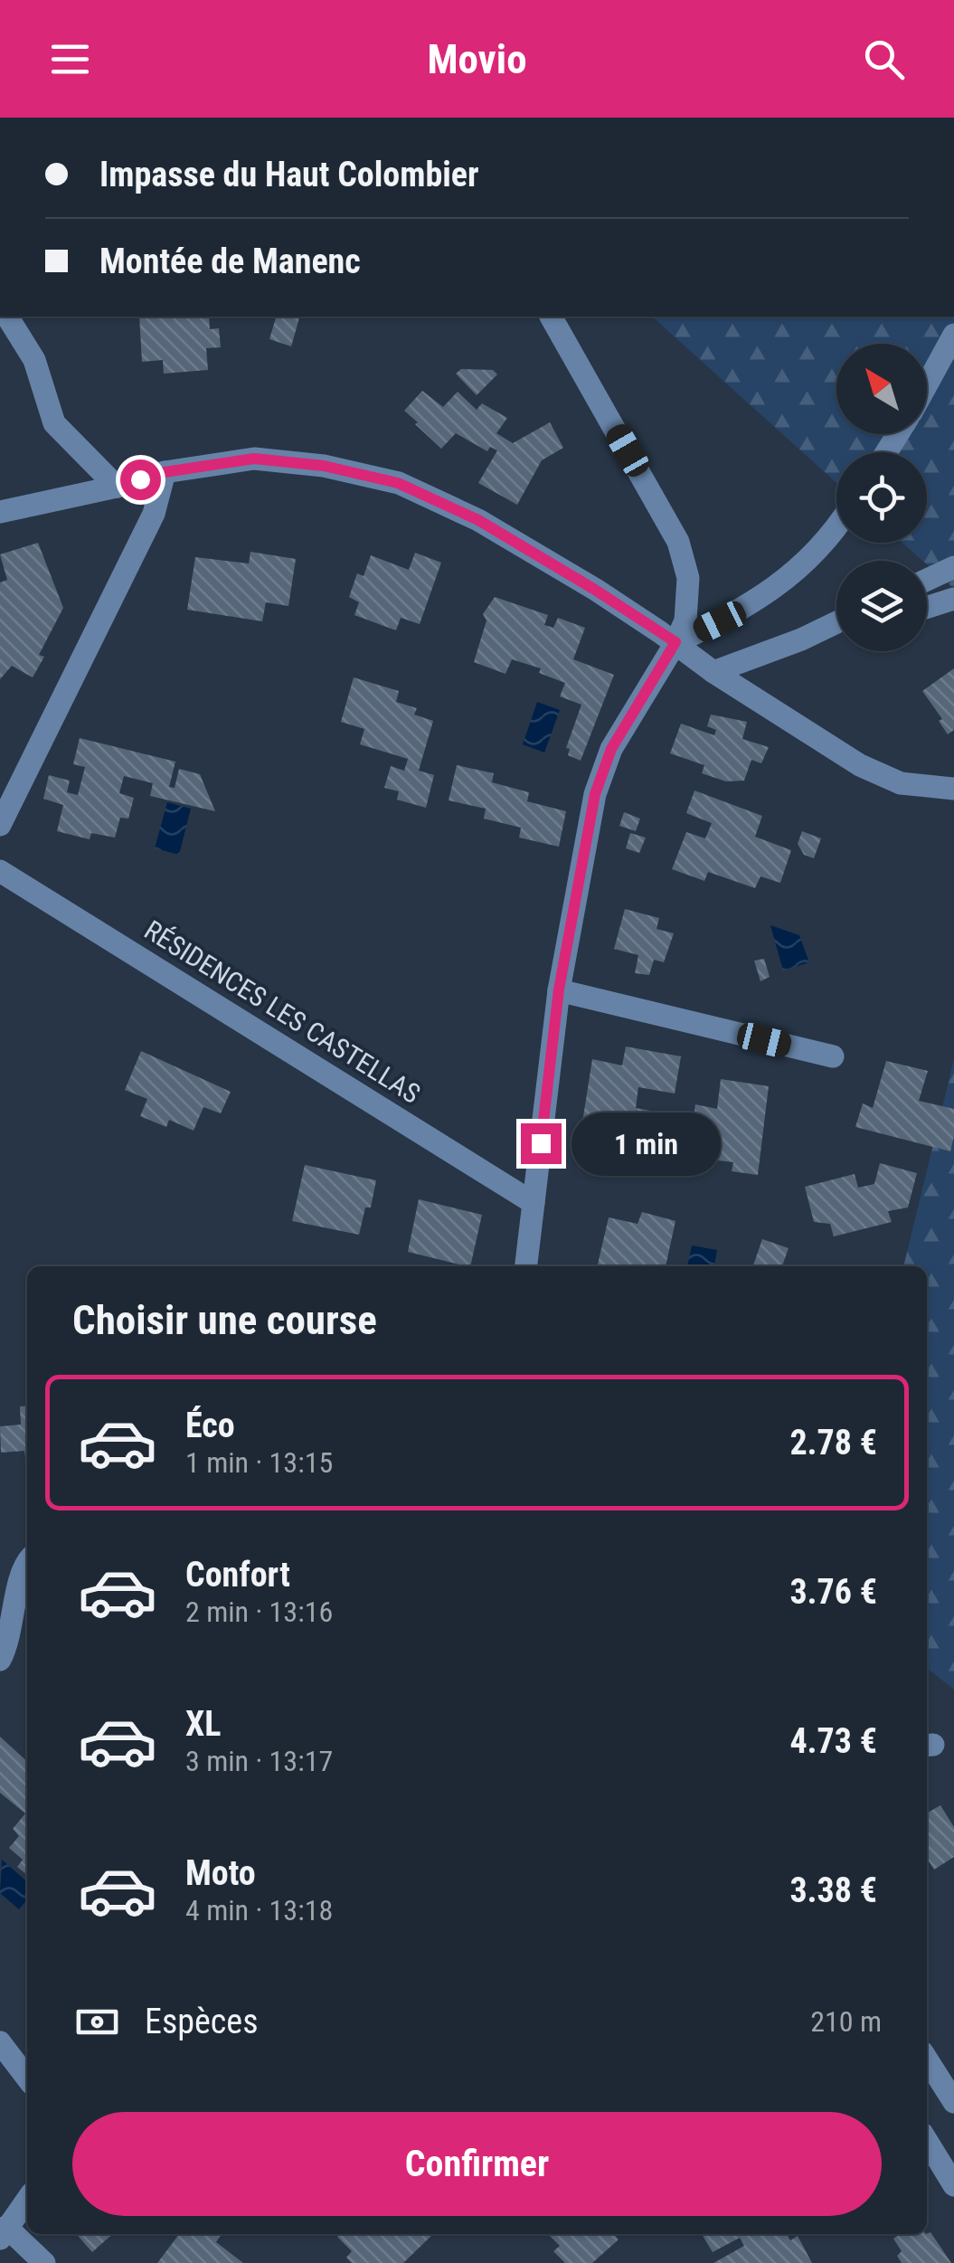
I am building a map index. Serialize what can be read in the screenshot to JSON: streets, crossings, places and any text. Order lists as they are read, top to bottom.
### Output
{
  "streets": {
    "street": ["RÉSIDENCES LES CASTELLAS"]
  },
  "north": "top left",
  "page": {
    "header": "Movio",
    "banner": ["Impasse du Haut Colombier", "Montée de Manenc"],
    "bubble": "1 min",
    "heading": "Choisir une course",
    "list": [
      {
        "name": "Éco",
        "note": "1 min · 13:15",
        "value": "2.78 €"
      },
      {
        "name": "Confort",
        "note": "2 min · 13:16",
        "value": "3.76 €"
      },
      {
        "name": "XL",
        "note": "3 min · 13:17",
        "value": "4.73 €"
      },
      {
        "name": "Moto",
        "note": "4 min · 13:18",
        "value": "3.38 €"
      }
    ],
    "pay": ["Espèces", "210 m"],
    "buttons": "Confirmer"
  }
}
